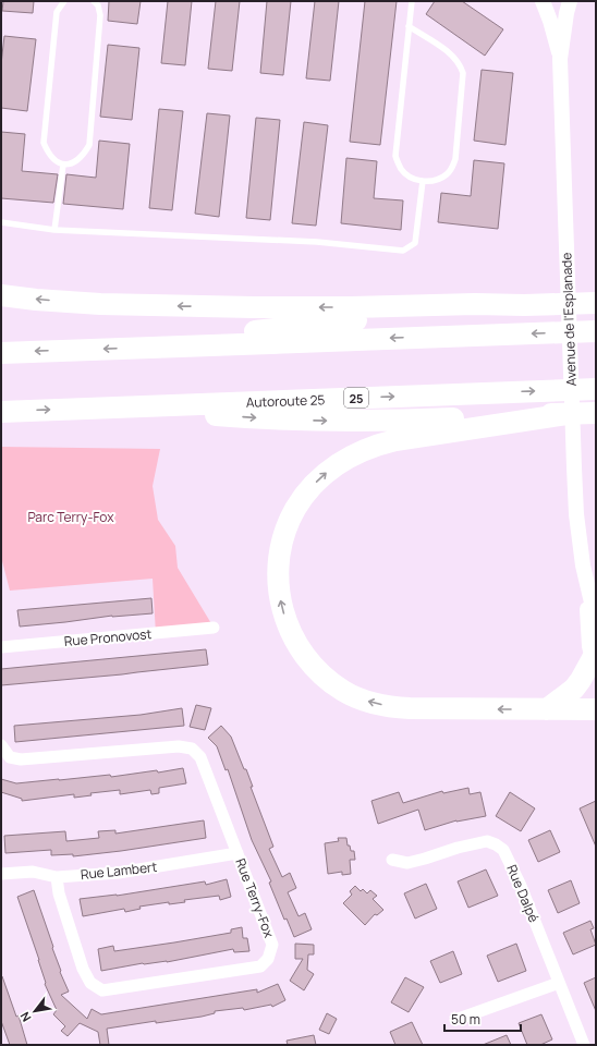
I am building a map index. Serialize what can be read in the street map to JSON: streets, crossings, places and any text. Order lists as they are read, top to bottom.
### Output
{
  "streets": {
    "highway": ["25", "Autoroute 25"],
    "street": [
      "Avenue de l'Esplanade",
      "Rue Pronovost",
      "Rue Lambert",
      "Rue Dalpé",
      "Rue Terry-Fox"
    ]
  },
  "crossings": [
    ["Rue Lambert", "Rue Terry-Fox"]
  ],
  "parks": ["Parc Terry-Fox"],
  "scale_bar": "50 m",
  "north": "bottom left"
}
